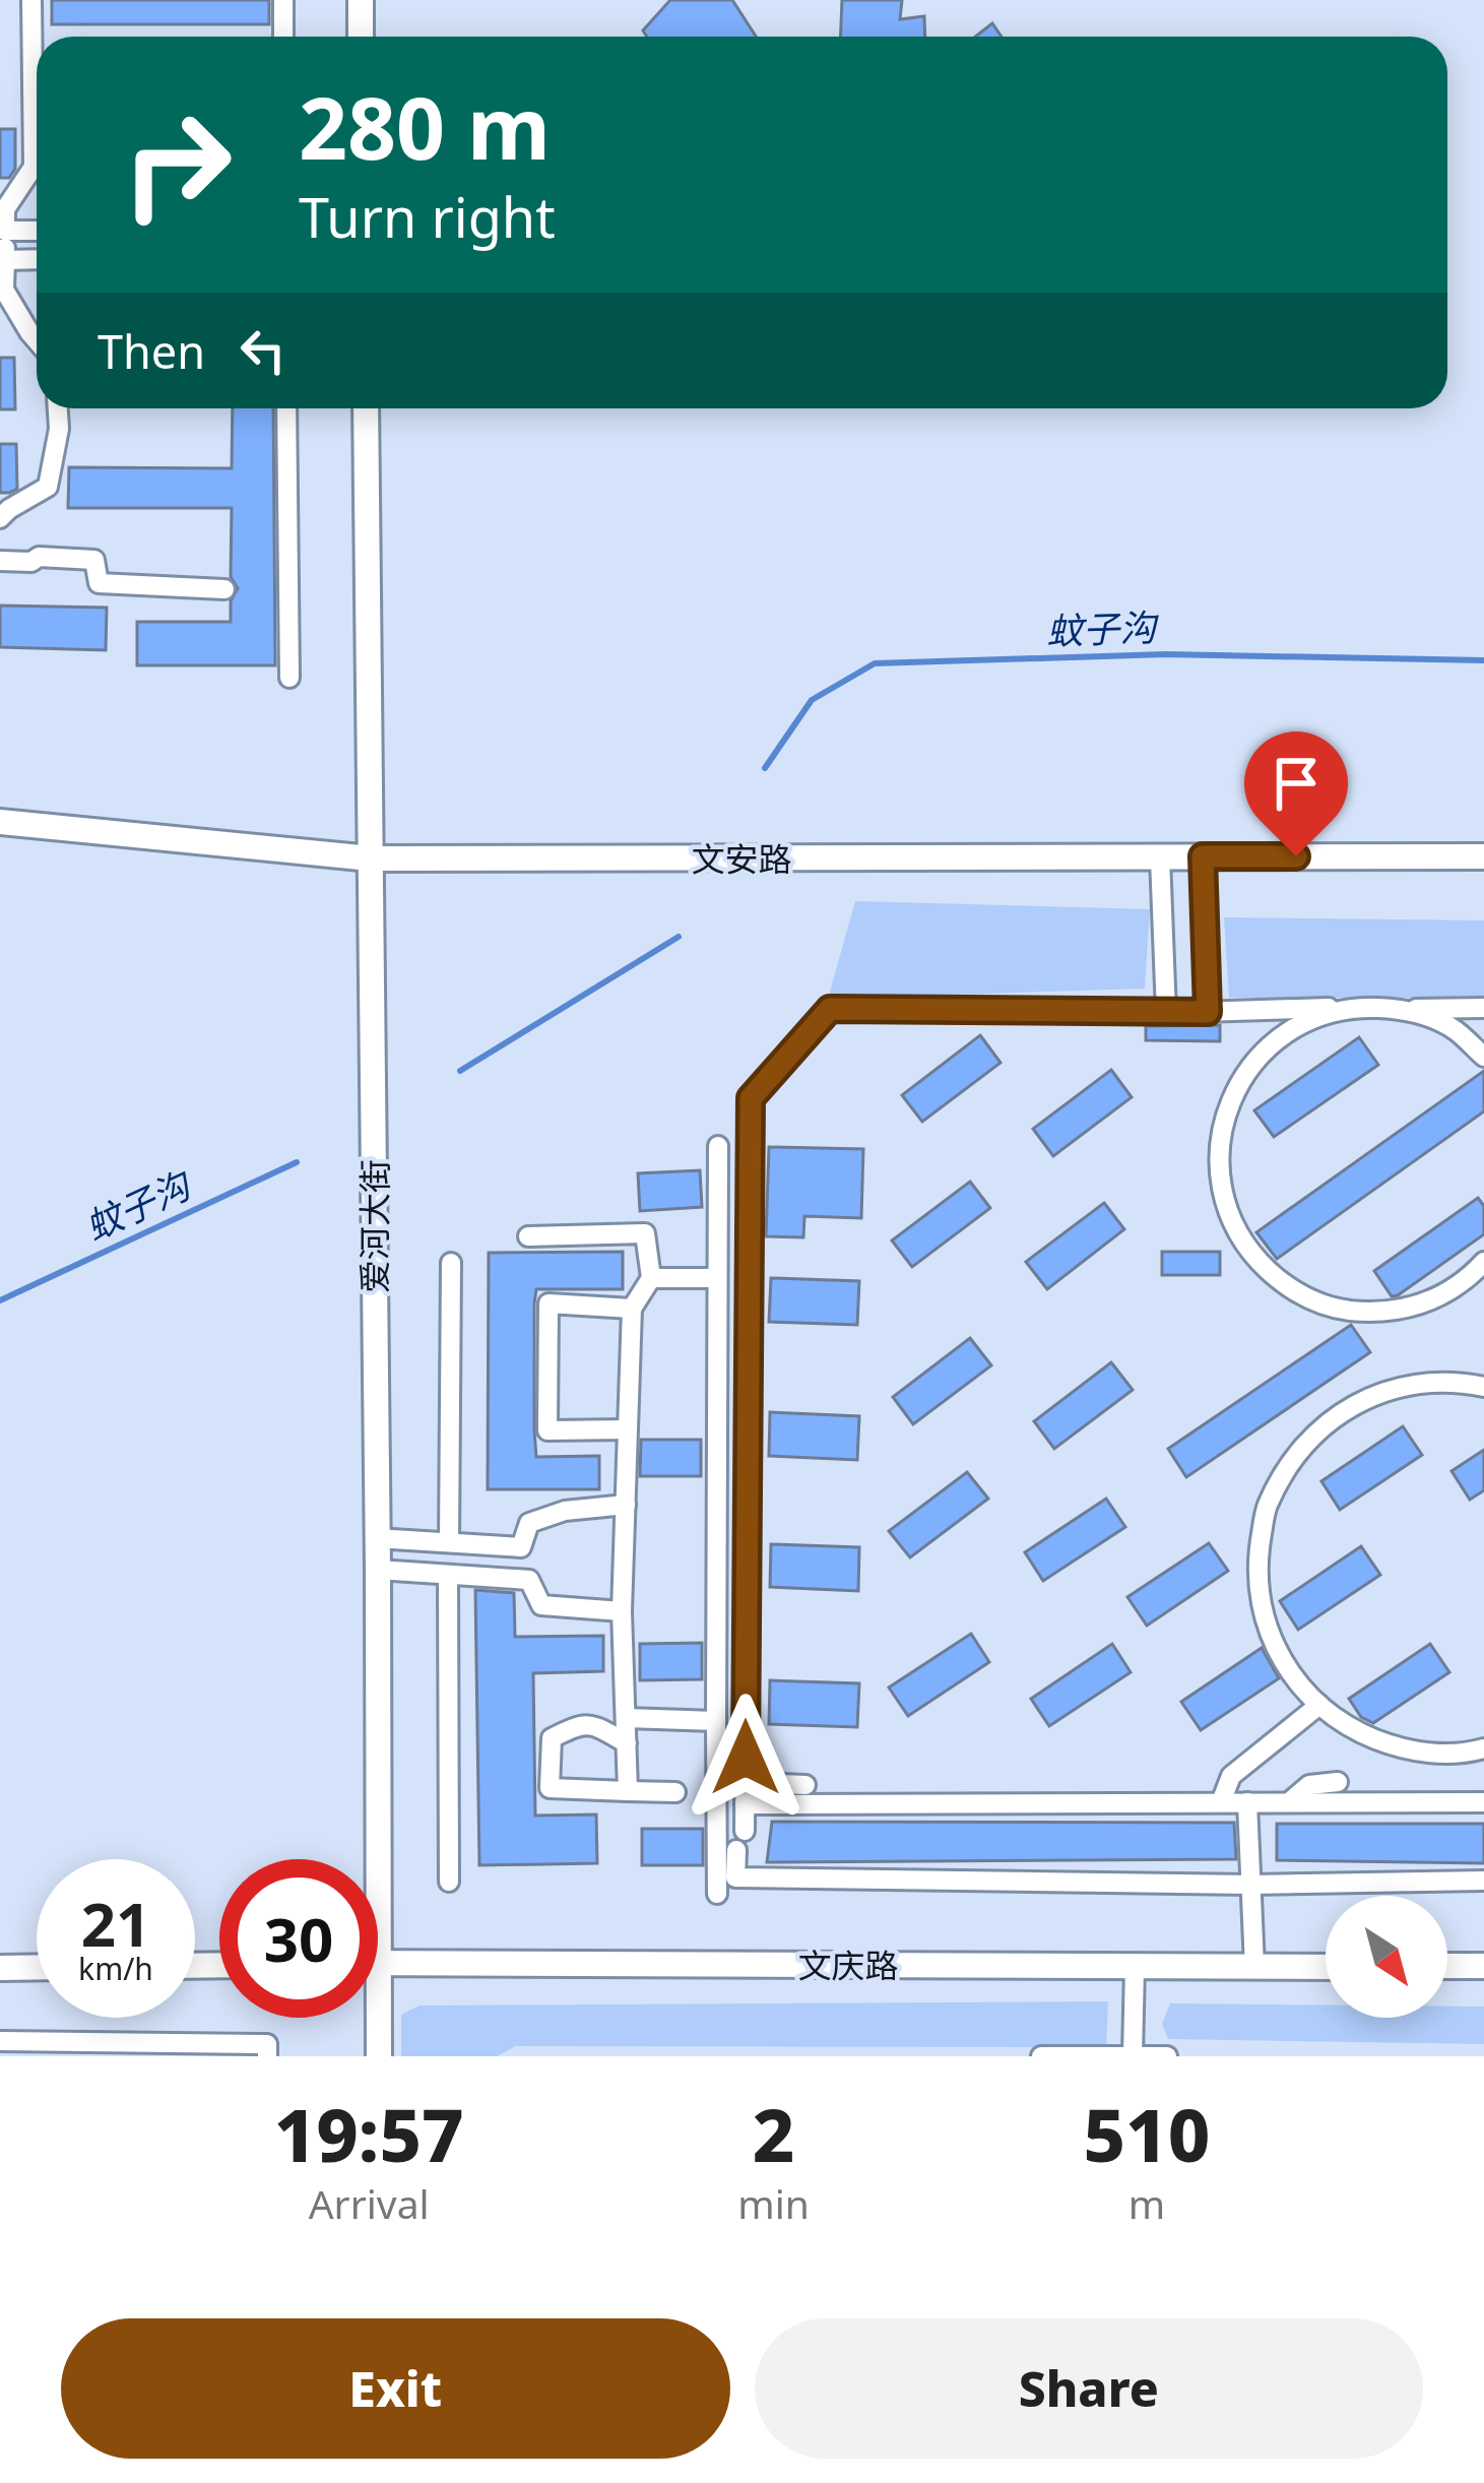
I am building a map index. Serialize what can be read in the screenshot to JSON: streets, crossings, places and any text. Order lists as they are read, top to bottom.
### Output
{
  "streets": {
    "street": ["文安路", "爱河大街", "文庆路"]
  },
  "crossings": [
    ["文安路", "爱河大街"],
    ["爱河大街", "文庆路"]
  ],
  "water": ["蚊子沟"],
  "north": "bottom right",
  "page": {
    "turn": ["280 m", "Turn right"],
    "then": "Then",
    "speed": "21 km/h",
    "limit": "30",
    "eta": [
      "19:57",
      "Arrival",
      "2",
      "min",
      "510",
      "m"
    ],
    "buttons": ["Exit", "Share"]
  }
}
